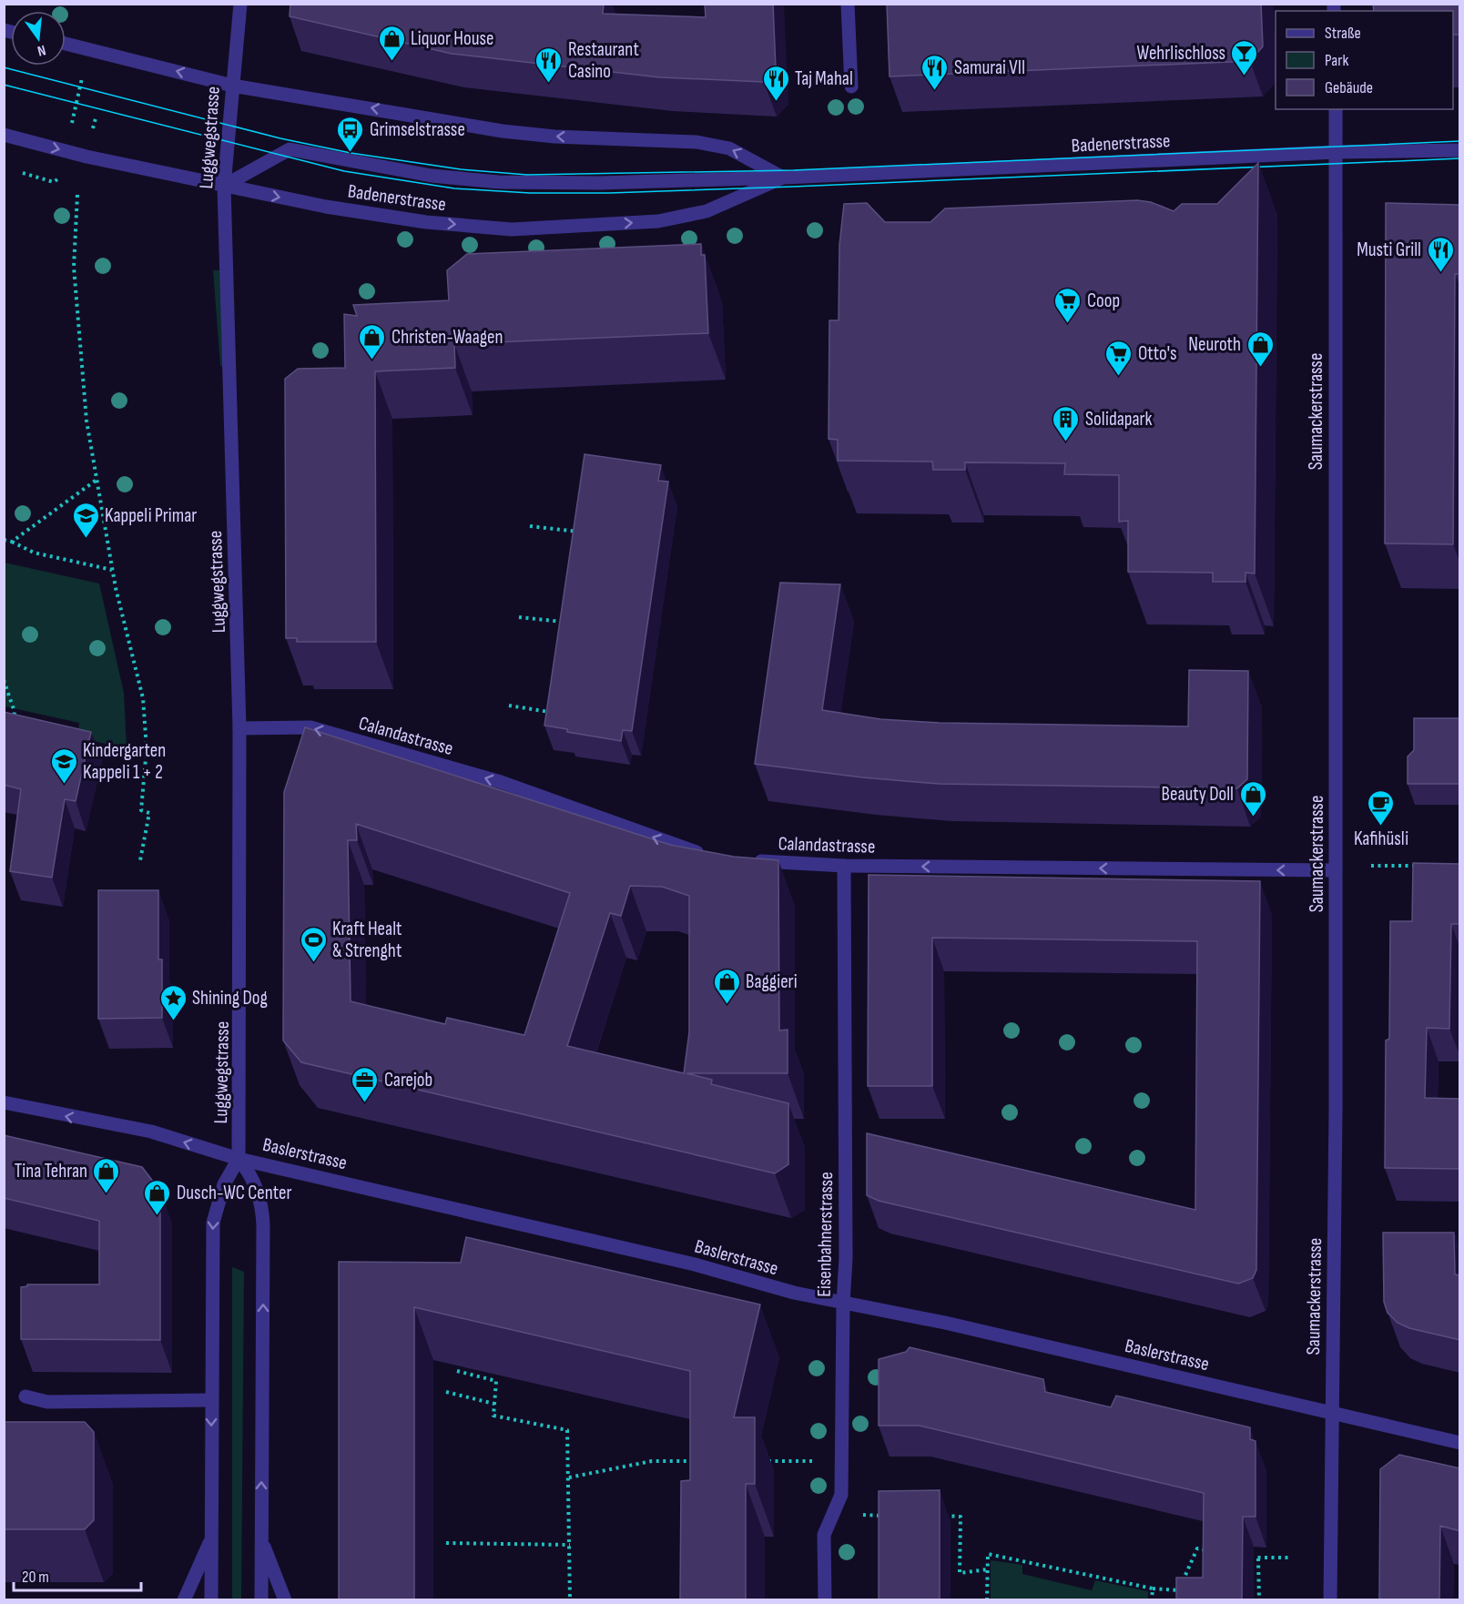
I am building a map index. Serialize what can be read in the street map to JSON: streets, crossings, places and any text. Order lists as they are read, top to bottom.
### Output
{
  "streets": {
    "street": [
      "Luggwegstrasse",
      "Badenerstrasse",
      "Saumackerstrasse",
      "Calandastrasse",
      "Baslerstrasse",
      "Eisenbahnerstrasse"
    ]
  },
  "crossings": [
    ["Luggwegstrasse", "Badenerstrasse"],
    ["Luggwegstrasse", "Calandastrasse"],
    ["Luggwegstrasse", "Baslerstrasse"],
    ["Badenerstrasse", "Saumackerstrasse"],
    ["Saumackerstrasse", "Calandastrasse"],
    ["Saumackerstrasse", "Baslerstrasse"],
    ["Calandastrasse", "Eisenbahnerstrasse"],
    ["Baslerstrasse", "Eisenbahnerstrasse"]
  ],
  "one_way": ["Calandastrasse"],
  "places": {
    "shop": [
      "Liquor House",
      "Christen-Waagen",
      "Neuroth",
      "Beauty Doll",
      "Baggieri",
      "Tina Tehran",
      "Dusch-WC Center"
    ],
    "bar": ["Wehrlischloss"],
    "restaurant": [
      "Restaurant Casino",
      "Samurai VII",
      "Taj Mahal",
      "Musti Grill"
    ],
    "bus stop": ["Grimselstrasse"],
    "supermarket": ["Coop", "Otto's"],
    "building": ["Solidapark"],
    "school or university": ["Kappeli Primar", "Kindergarten Kappeli 1 + 2"],
    "cafe": ["Kafihüsli"],
    "sports": ["Kraft Healt & Strenght"],
    "place": ["Shining Dog"],
    "office": ["Carejob"]
  },
  "legend": ["Straße", "Park", "Gebäude"],
  "scale_bar": "20 m",
  "north": "bottom"
}
